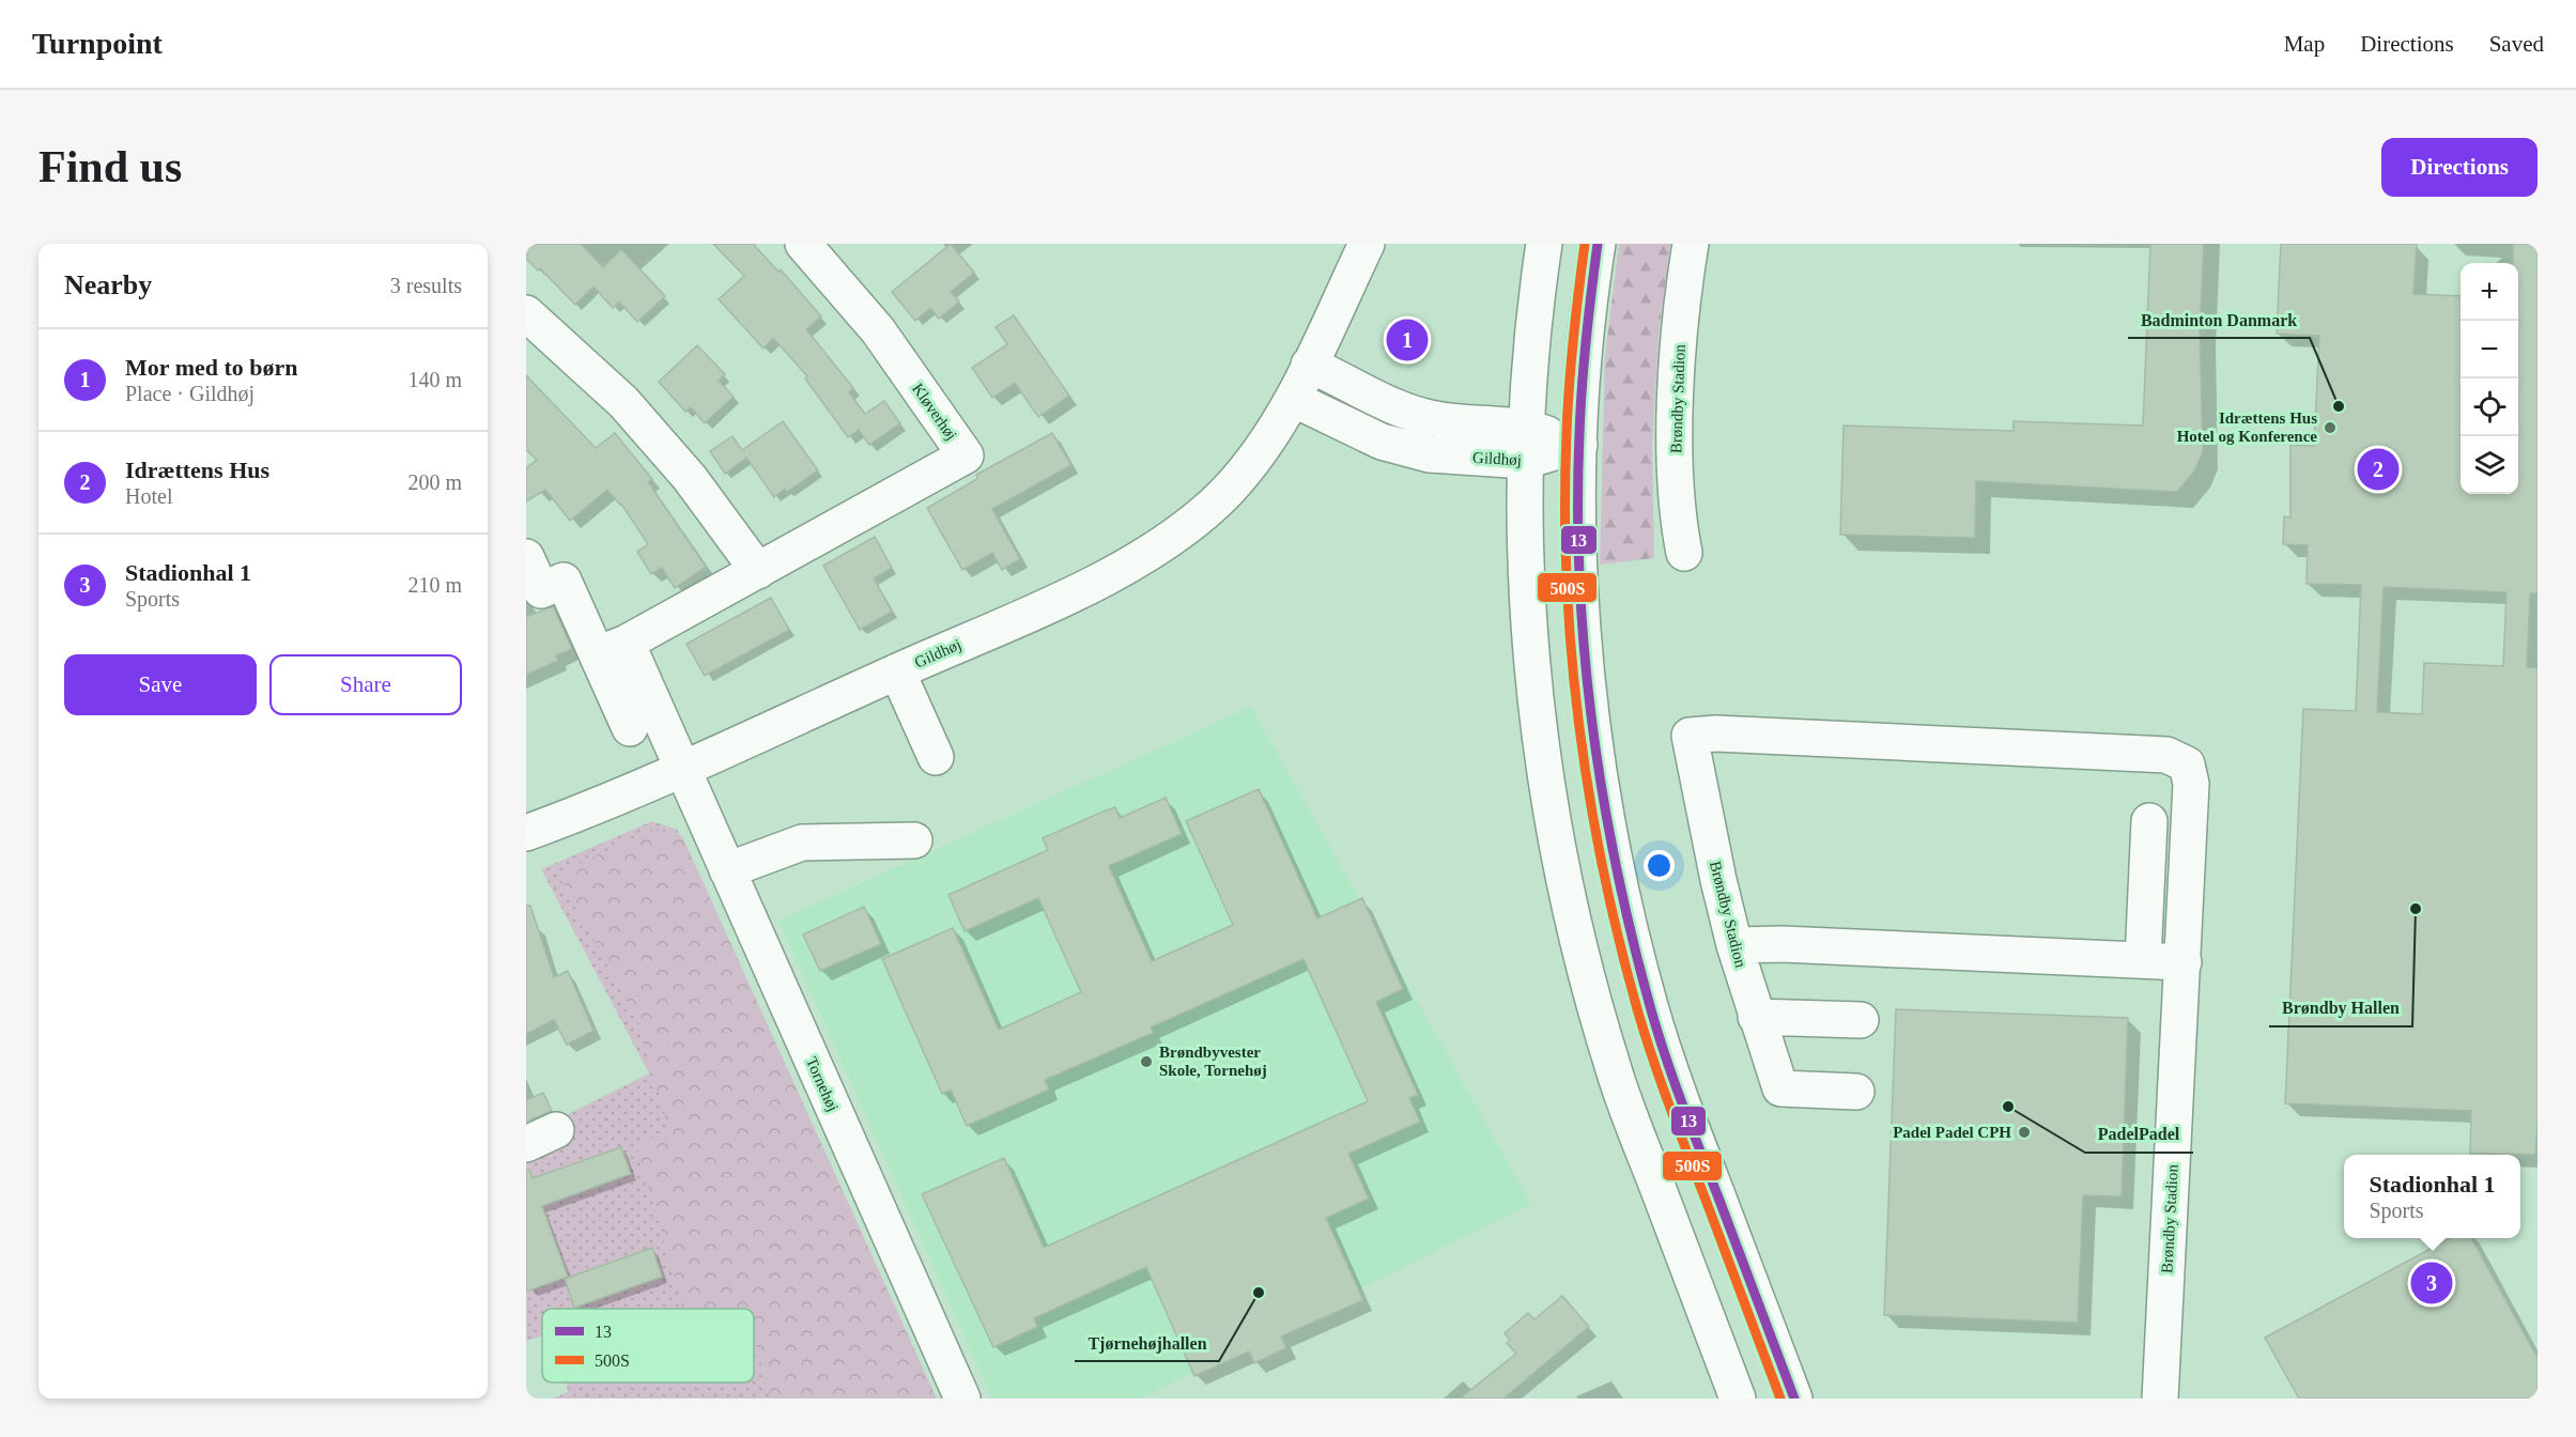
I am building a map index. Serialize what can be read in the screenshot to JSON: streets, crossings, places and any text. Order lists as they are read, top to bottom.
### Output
{
  "streets": {
    "street": [
      "Brøndby Stadion",
      "Kløverhøj",
      "Gildhøj",
      "Tornehøj"
    ]
  },
  "crossings": [
    ["Gildhøj", "Tornehøj"]
  ],
  "places": [
    "Badminton Danmark",
    "Idrættens Hus Hotel og Konference",
    "Brøndby Hallen",
    "Brøndbyvester Skole, Tornehøj",
    "PadelPadel",
    "Padel Padel CPH",
    "Tjørnehøjhallen"
  ],
  "lines": ["transit line 13", "transit line 500S"],
  "legend": ["13", "500S"],
  "page": {
    "header": "Turnpoint",
    "nav": ["Map", "Directions", "Saved"],
    "buttons": [
      "Directions",
      ["Save", "Share"]
    ],
    "title": "Find us",
    "heading": ["Nearby", "3 results"],
    "map_buttons": ["+", "−"],
    "pins": ["1", "2", "3"],
    "list": [
      {
        "mark": "1",
        "name": "Mor med to børn",
        "note": "Place · Gildhøj",
        "value": "140 m"
      },
      {
        "mark": "2",
        "name": "Idrættens Hus",
        "note": "Hotel",
        "value": "200 m"
      },
      {
        "mark": "3",
        "name": "Stadionhal 1",
        "note": "Sports",
        "value": "210 m"
      }
    ],
    "popup": ["Stadionhal 1", "Sports"]
  }
}
